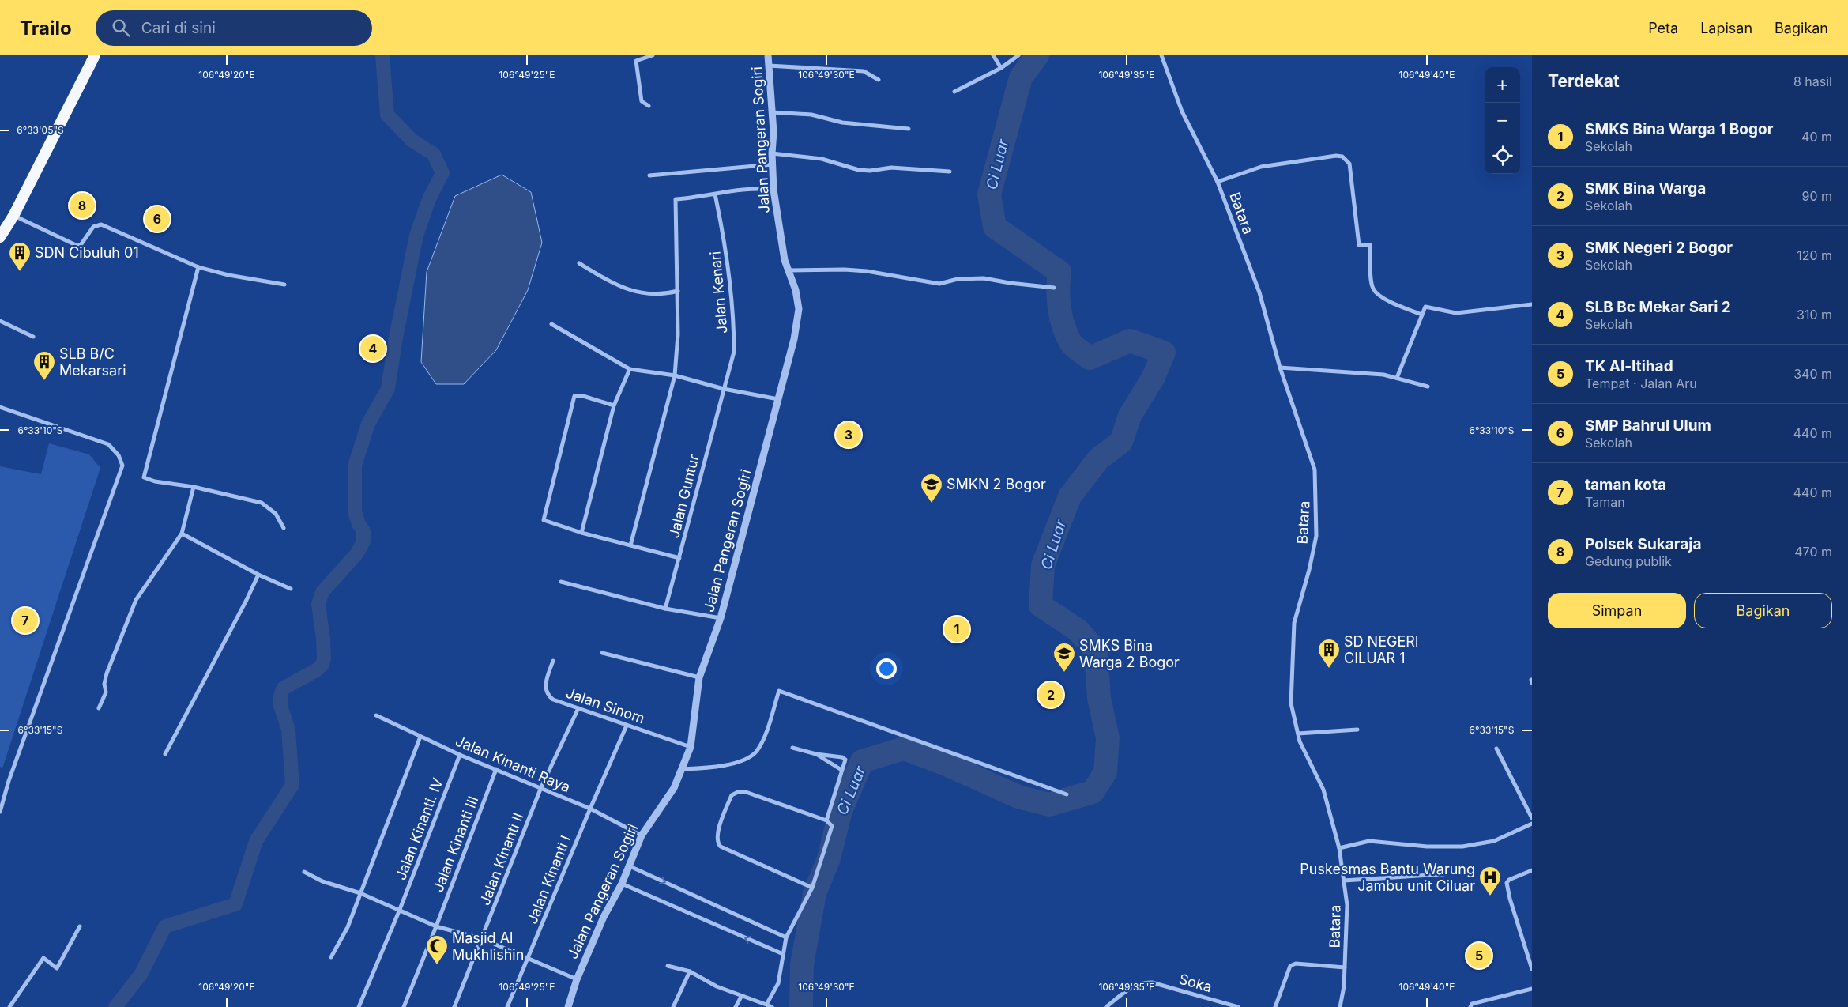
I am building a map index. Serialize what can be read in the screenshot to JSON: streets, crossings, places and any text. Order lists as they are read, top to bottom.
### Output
{
  "streets": {
    "street": [
      "Jalan Pangeran Sogiri",
      "Batara",
      "Jalan Kenari",
      "Jalan Guntur",
      "Jalan Sinom",
      "Jalan Kinanti Raya",
      "Jalan Kinanti. IV",
      "Jalan Kinanti III",
      "Jalan Kinanti II",
      "Jalan Kinanti I",
      "Soka"
    ]
  },
  "crossings": [
    ["Jalan Pangeran Sogiri", "Jalan Sinom"],
    ["Jalan Pangeran Sogiri", "Jalan Kinanti Raya"],
    ["Jalan Kenari", "Jalan Guntur"],
    ["Jalan Sinom", "Jalan Kinanti II"],
    ["Jalan Sinom", "Jalan Kinanti I"],
    ["Jalan Kinanti Raya", "Jalan Kinanti. IV"],
    ["Jalan Kinanti Raya", "Jalan Kinanti III"],
    ["Jalan Kinanti Raya", "Jalan Kinanti II"],
    ["Jalan Kinanti Raya", "Jalan Kinanti I"]
  ],
  "water": ["Ci Luar"],
  "places": {
    "building": ["SDN Cibuluh 01", "SLB B/C Mekarsari", "SD NEGERI CILUAR 1"],
    "school or university": ["SMKN 2 Bogor", "SMKS Bina Warga 2 Bogor"],
    "hospital": ["Puskesmas Bantu Warung Jambu unit Ciluar"],
    "mosque": ["Masjid Al Mukhlishin"]
  },
  "page": {
    "header": "Trailo",
    "search": "Cari di sini",
    "nav": ["Peta", "Lapisan", "Bagikan"],
    "heading": ["Terdekat", "8 hasil"],
    "map_buttons": ["+", "−"],
    "list": [
      {
        "mark": "1",
        "name": "SMKS Bina Warga 1 Bogor",
        "note": "Sekolah",
        "value": "40 m"
      },
      {
        "mark": "2",
        "name": "SMK Bina Warga",
        "note": "Sekolah",
        "value": "90 m"
      },
      {
        "mark": "3",
        "name": "SMK Negeri 2 Bogor",
        "note": "Sekolah",
        "value": "120 m"
      },
      {
        "mark": "4",
        "name": "SLB Bc Mekar Sari 2",
        "note": "Sekolah",
        "value": "310 m"
      },
      {
        "mark": "5",
        "name": "TK Al-Itihad",
        "note": "Tempat · Jalan Aru",
        "value": "340 m"
      },
      {
        "mark": "6",
        "name": "SMP Bahrul Ulum",
        "note": "Sekolah",
        "value": "440 m"
      },
      {
        "mark": "7",
        "name": "taman kota",
        "note": "Taman",
        "value": "440 m"
      },
      {
        "mark": "8",
        "name": "Polsek Sukaraja",
        "note": "Gedung publik",
        "value": "470 m"
      }
    ],
    "pins": [
      "8",
      "6",
      "4",
      "3",
      "7",
      "1",
      "2",
      "5"
    ],
    "buttons": ["Simpan", "Bagikan"]
  },
  "coordinates": [
    "106°49'20\"E",
    "106°49'25\"E",
    "106°49'30\"E",
    "106°49'35\"E",
    "106°49'40\"E",
    "6°33'05\"S",
    "6°33'10\"S",
    "6°33'15\"S"
  ]
}
